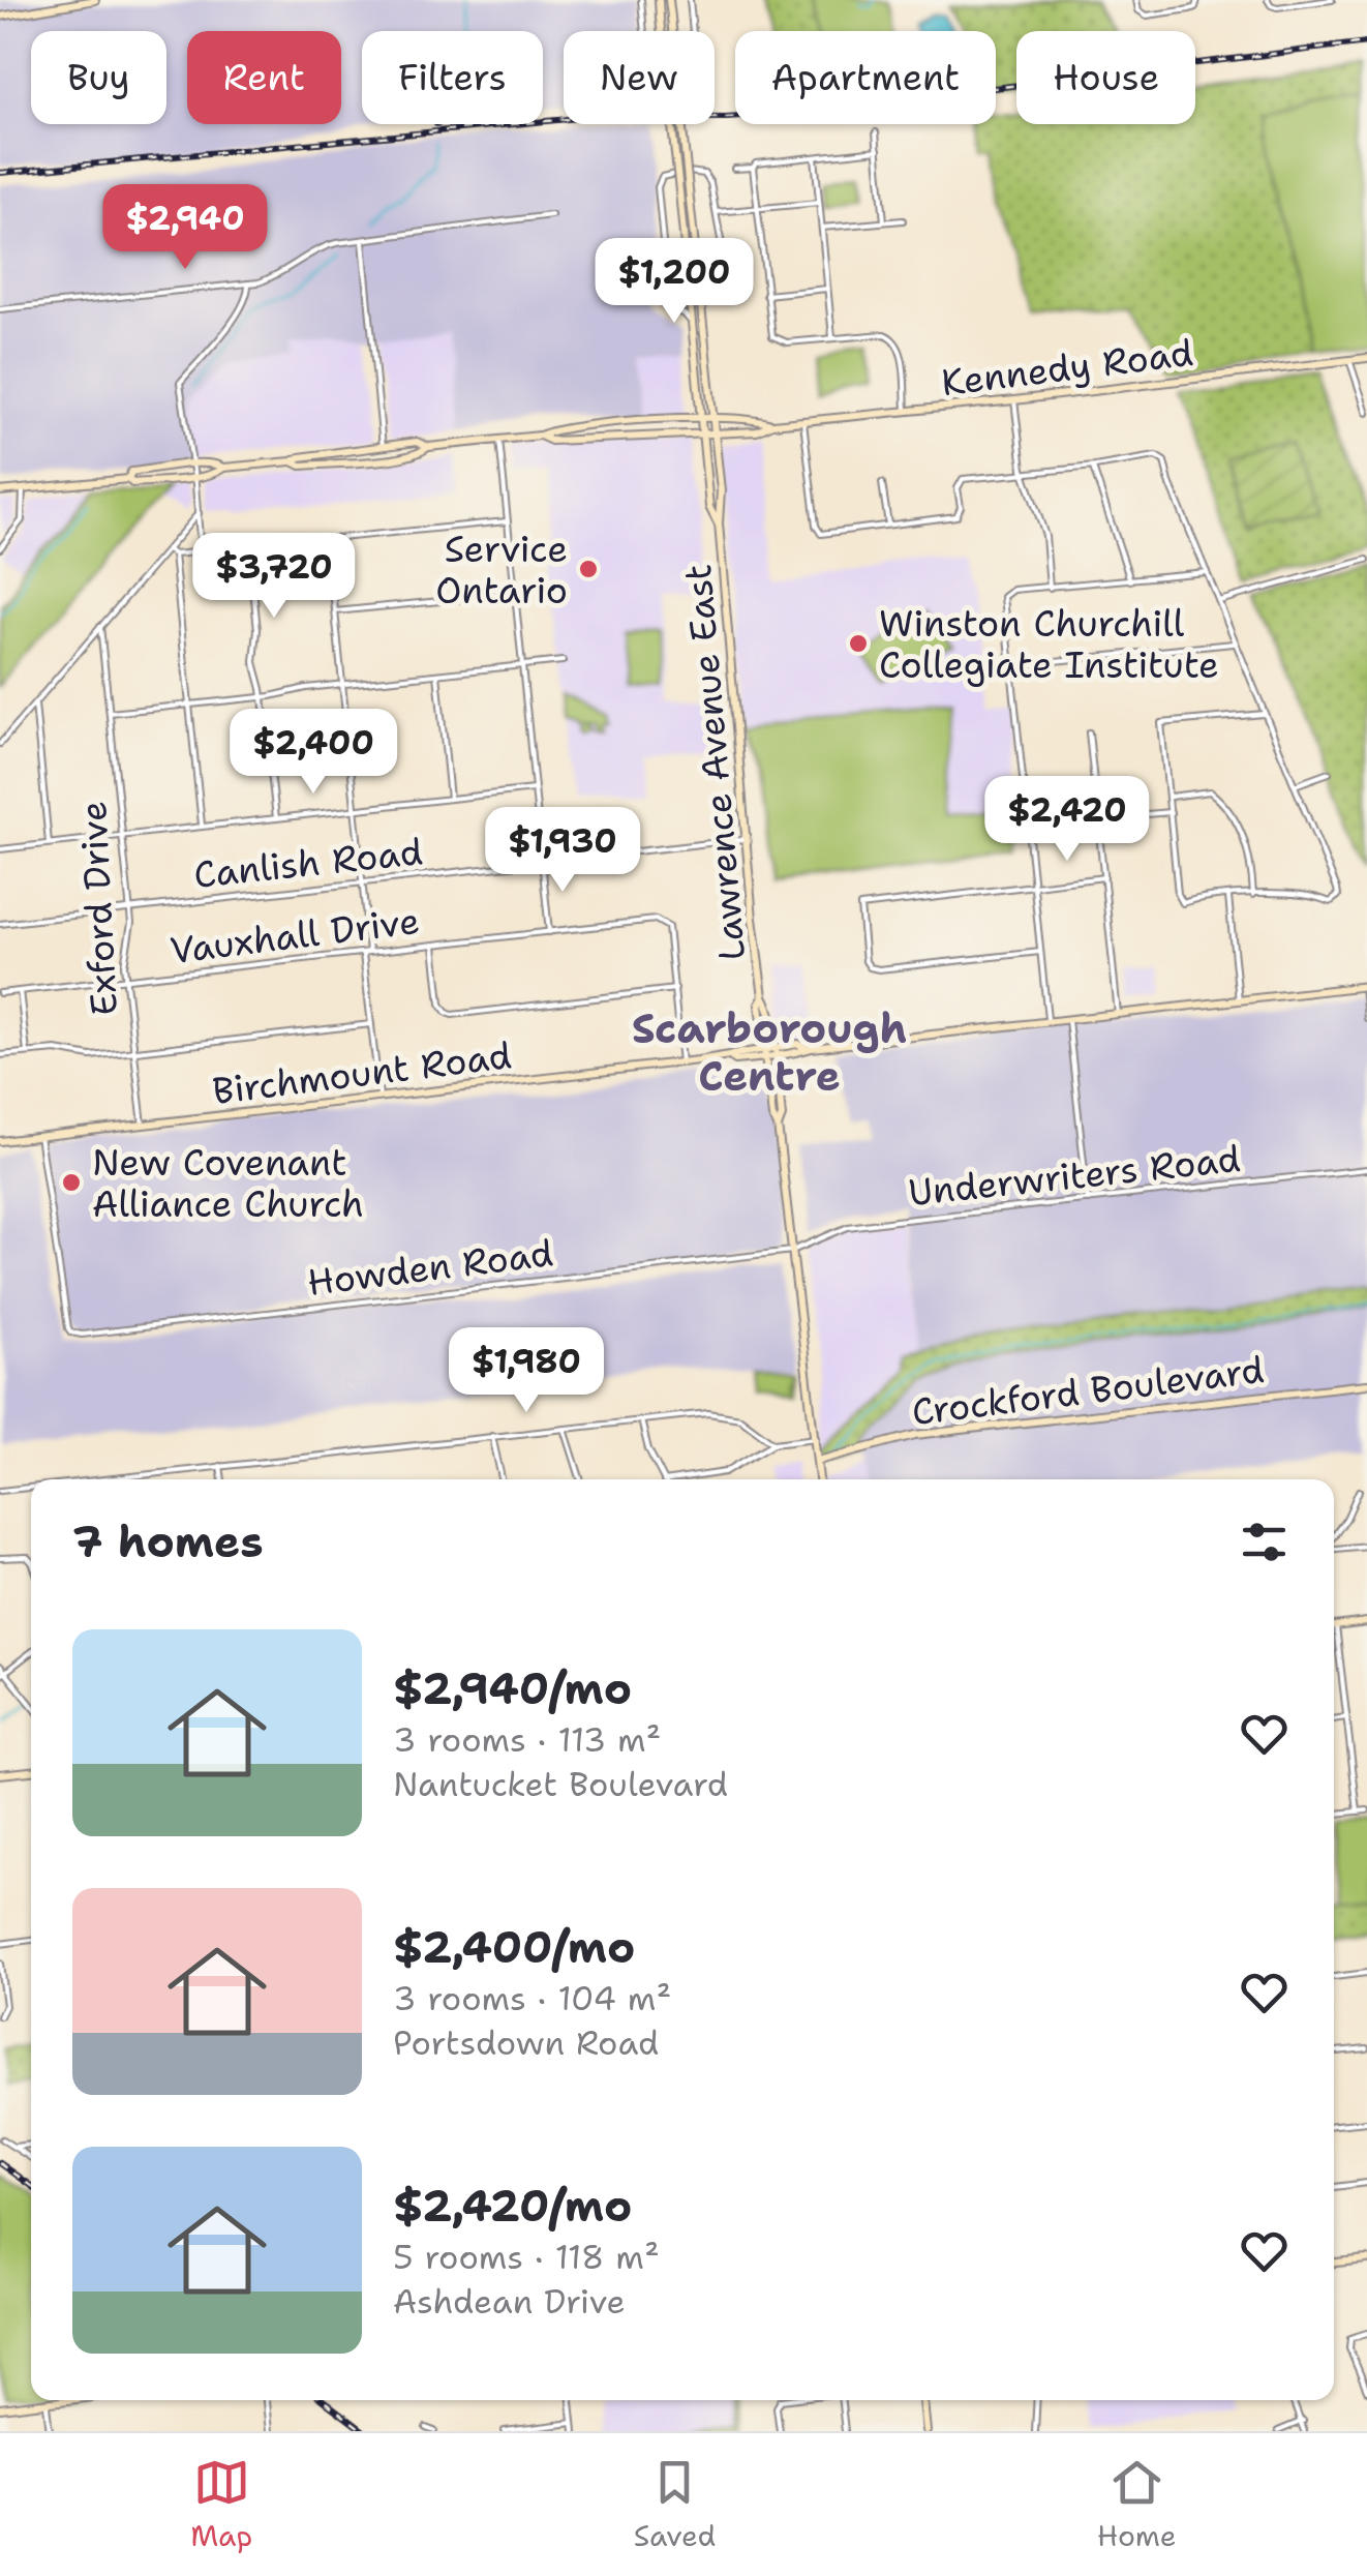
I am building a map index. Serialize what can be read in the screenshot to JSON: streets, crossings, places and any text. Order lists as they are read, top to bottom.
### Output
{
  "streets": {
    "main road": [
      "Kennedy Road",
      "Lawrence Avenue East",
      "Birchmount Road",
      "Crockford Boulevard"
    ],
    "street": [
      "Canlish Road",
      "Exford Drive",
      "Vauxhall Drive",
      "Underwriters Road",
      "Howden Road"
    ]
  },
  "crossings": [
    ["Kennedy Road", "Lawrence Avenue East"],
    ["Lawrence Avenue East", "Canlish Road"],
    ["Lawrence Avenue East", "Birchmount Road"],
    ["Lawrence Avenue East", "Underwriters Road"],
    ["Lawrence Avenue East", "Howden Road"],
    ["Lawrence Avenue East", "Crockford Boulevard"],
    ["Canlish Road", "Exford Drive"],
    ["Exford Drive", "Vauxhall Drive"],
    ["Exford Drive", "Birchmount Road"],
    ["Birchmount Road", "Howden Road"],
    ["Underwriters Road", "Howden Road"]
  ],
  "districts": ["Scarborough Centre"],
  "places": ["Service Ontario", "Winston Churchill Collegiate Institute", "New Covenant Alliance Church"],
  "page": {
    "chip": [
      "Buy",
      "Rent",
      "Filters",
      "New",
      "Apartment",
      "House"
    ],
    "price": [
      "$2,940",
      "$1,200",
      "$3,720",
      "$2,400",
      "$2,420",
      "$1,930",
      "$1,980"
    ],
    "heading": "7 homes",
    "list": [
      {
        "name": "$2,940/mo",
        "note": "3 rooms · 113 m² · Nantucket Boulevard"
      },
      {
        "name": "$2,400/mo",
        "note": "3 rooms · 104 m² · Portsdown Road"
      },
      {
        "name": "$2,420/mo",
        "note": "5 rooms · 118 m² · Ashdean Drive"
      }
    ],
    "tabs": ["Map", "Saved", "Home"]
  }
}
